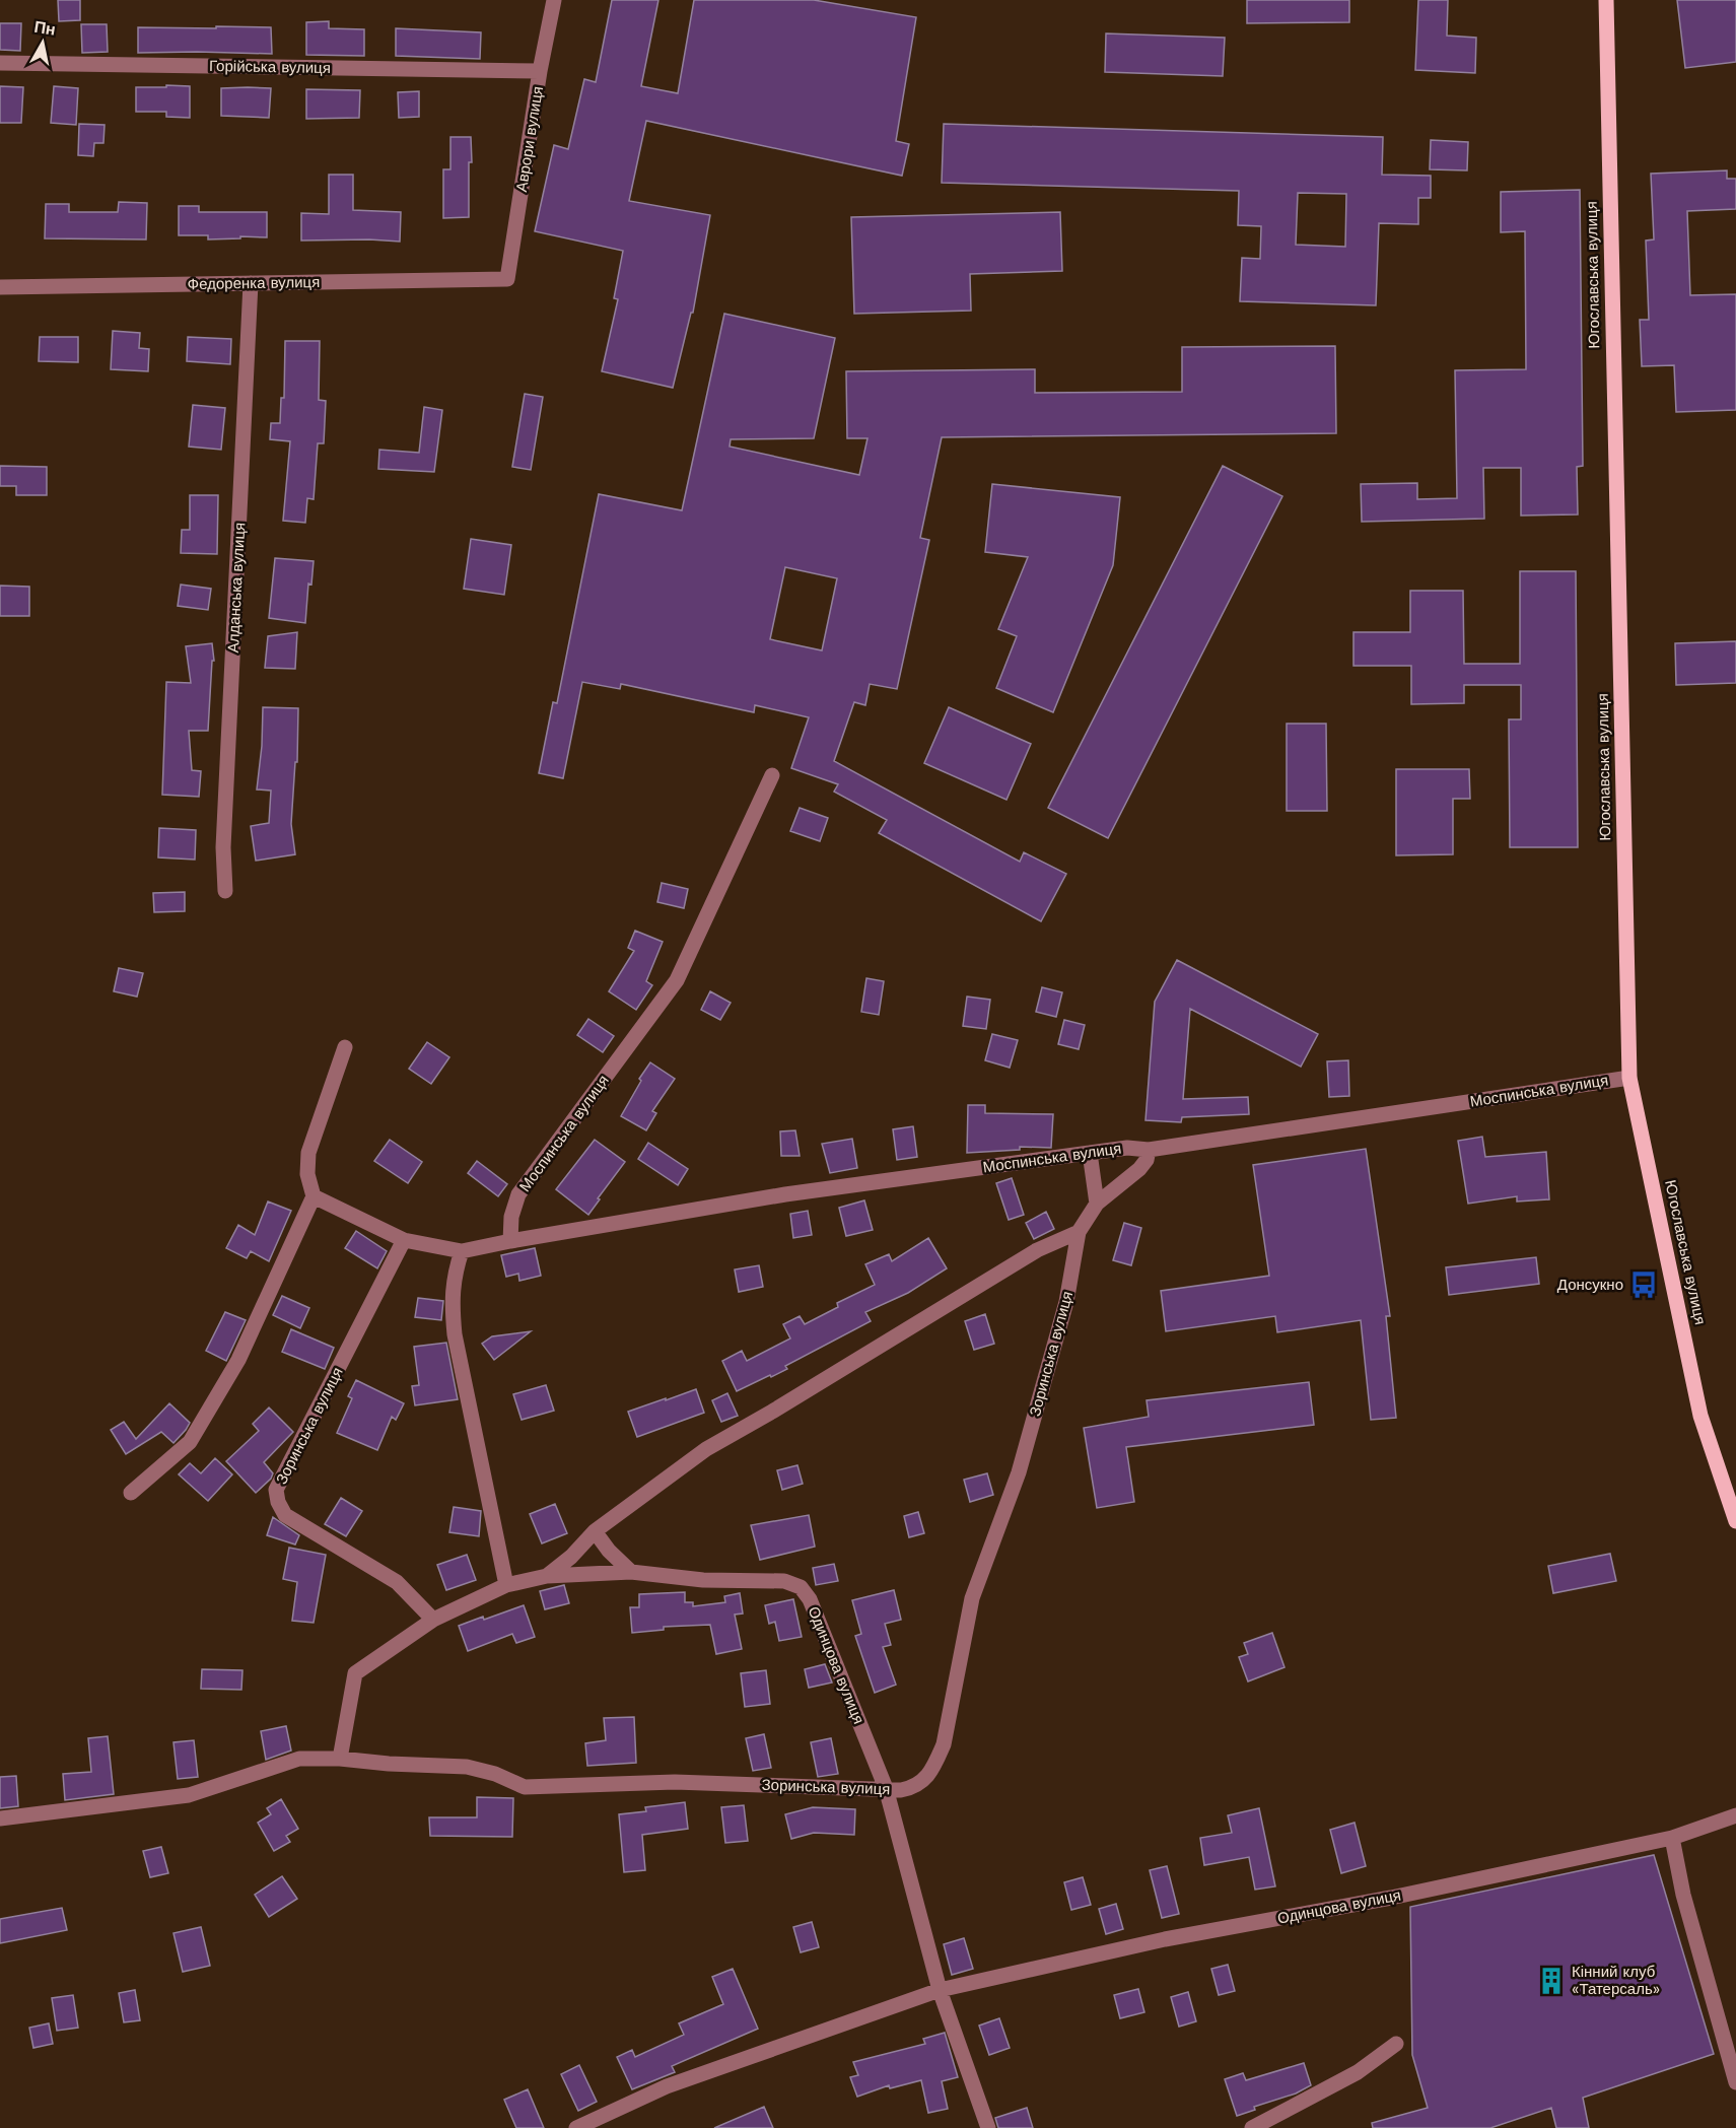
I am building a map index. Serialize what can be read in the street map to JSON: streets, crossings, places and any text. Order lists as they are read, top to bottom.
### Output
{
  "streets": {
    "main road": ["Югославська вулиця"],
    "street": [
      "Горійська вулиця",
      "Аврори вулиця",
      "Федоренка вулиця",
      "Алданська вулиця",
      "Моспинська вулиця",
      "Зоринська вулиця",
      "Одинцова вулиця"
    ]
  },
  "crossings": [
    ["Горійська вулиця", "Аврори вулиця"],
    ["Аврори вулиця", "Федоренка вулиця"],
    ["Югославська вулиця", "Моспинська вулиця"],
    ["Федоренка вулиця", "Алданська вулиця"],
    ["Моспинська вулиця", "Зоринська вулиця"],
    ["Зоринська вулиця", "Одинцова вулиця"]
  ],
  "places": {
    "bus stop": ["Донсукно"],
    "building": ["Кінний клуб «Татерсаль»"]
  },
  "north": "top"
}
